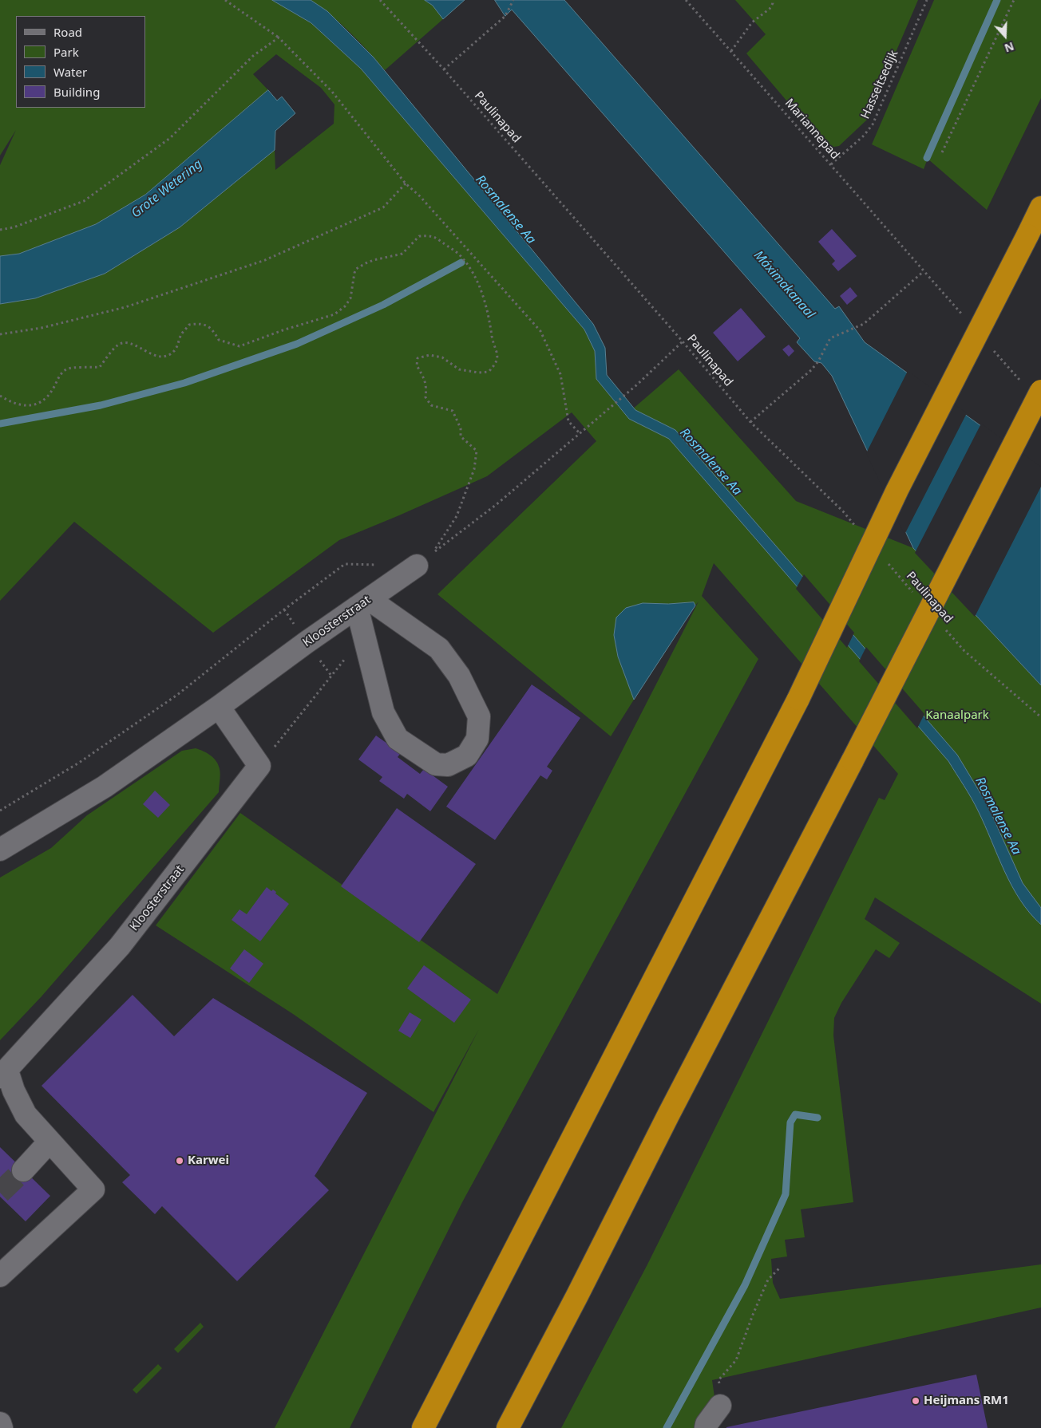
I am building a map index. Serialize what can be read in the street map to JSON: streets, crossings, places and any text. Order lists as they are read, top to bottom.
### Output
{
  "streets": {
    "street": ["Kloosterstraat"],
    "path": ["Hasseltsedijk", "Paulinapad", "Mariannepad"]
  },
  "crossings": [
    ["Hasseltsedijk", "Mariannepad"],
    ["Paulinapad", "Mariannepad"]
  ],
  "water": ["Grote Wetering", "Rosmalense Aa", "Máximakanaal"],
  "parks": ["Kanaalpark"],
  "places": ["Karwei", "Heijmans RM1"],
  "legend": [
    "Road",
    "Park",
    "Water",
    "Building"
  ],
  "north": "bottom"
}
